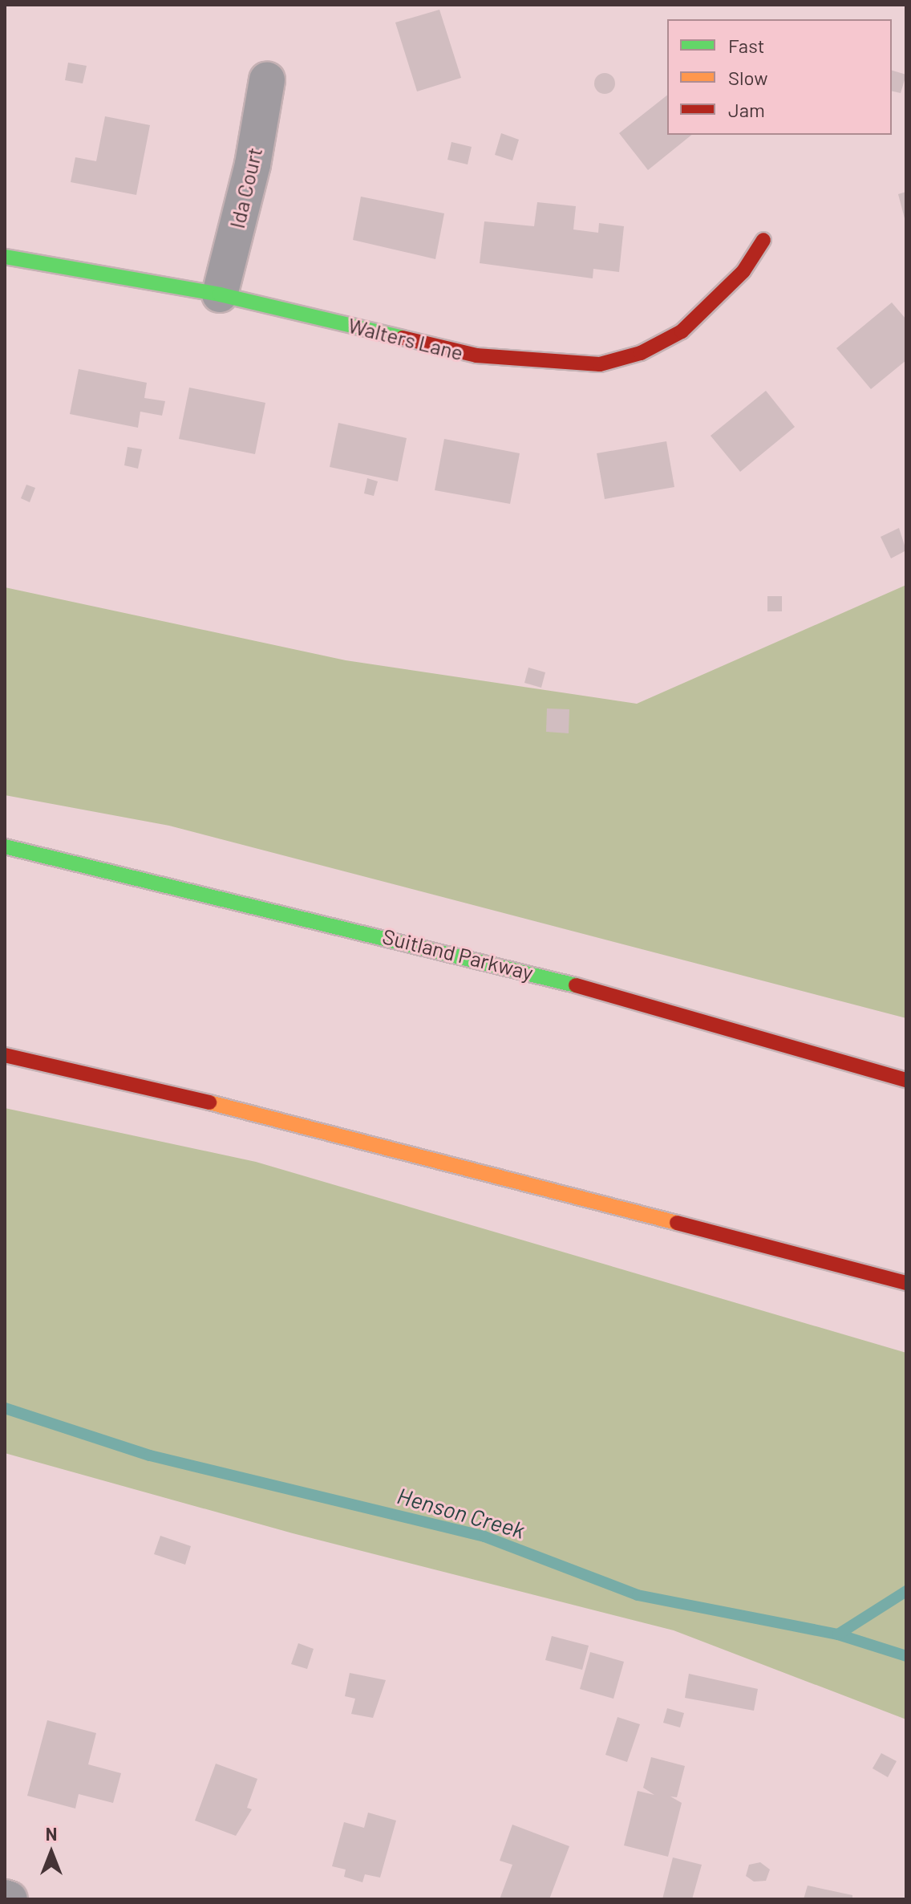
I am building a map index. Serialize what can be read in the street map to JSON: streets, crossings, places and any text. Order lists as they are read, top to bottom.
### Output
{
  "streets": {
    "main road": ["Walters Lane", "Suitland Parkway"],
    "street": ["Ida Court"]
  },
  "crossings": [
    ["Ida Court", "Walters Lane"]
  ],
  "water": ["Henson Creek"],
  "legend": ["Fast", "Slow", "Jam"],
  "north": "top"
}
